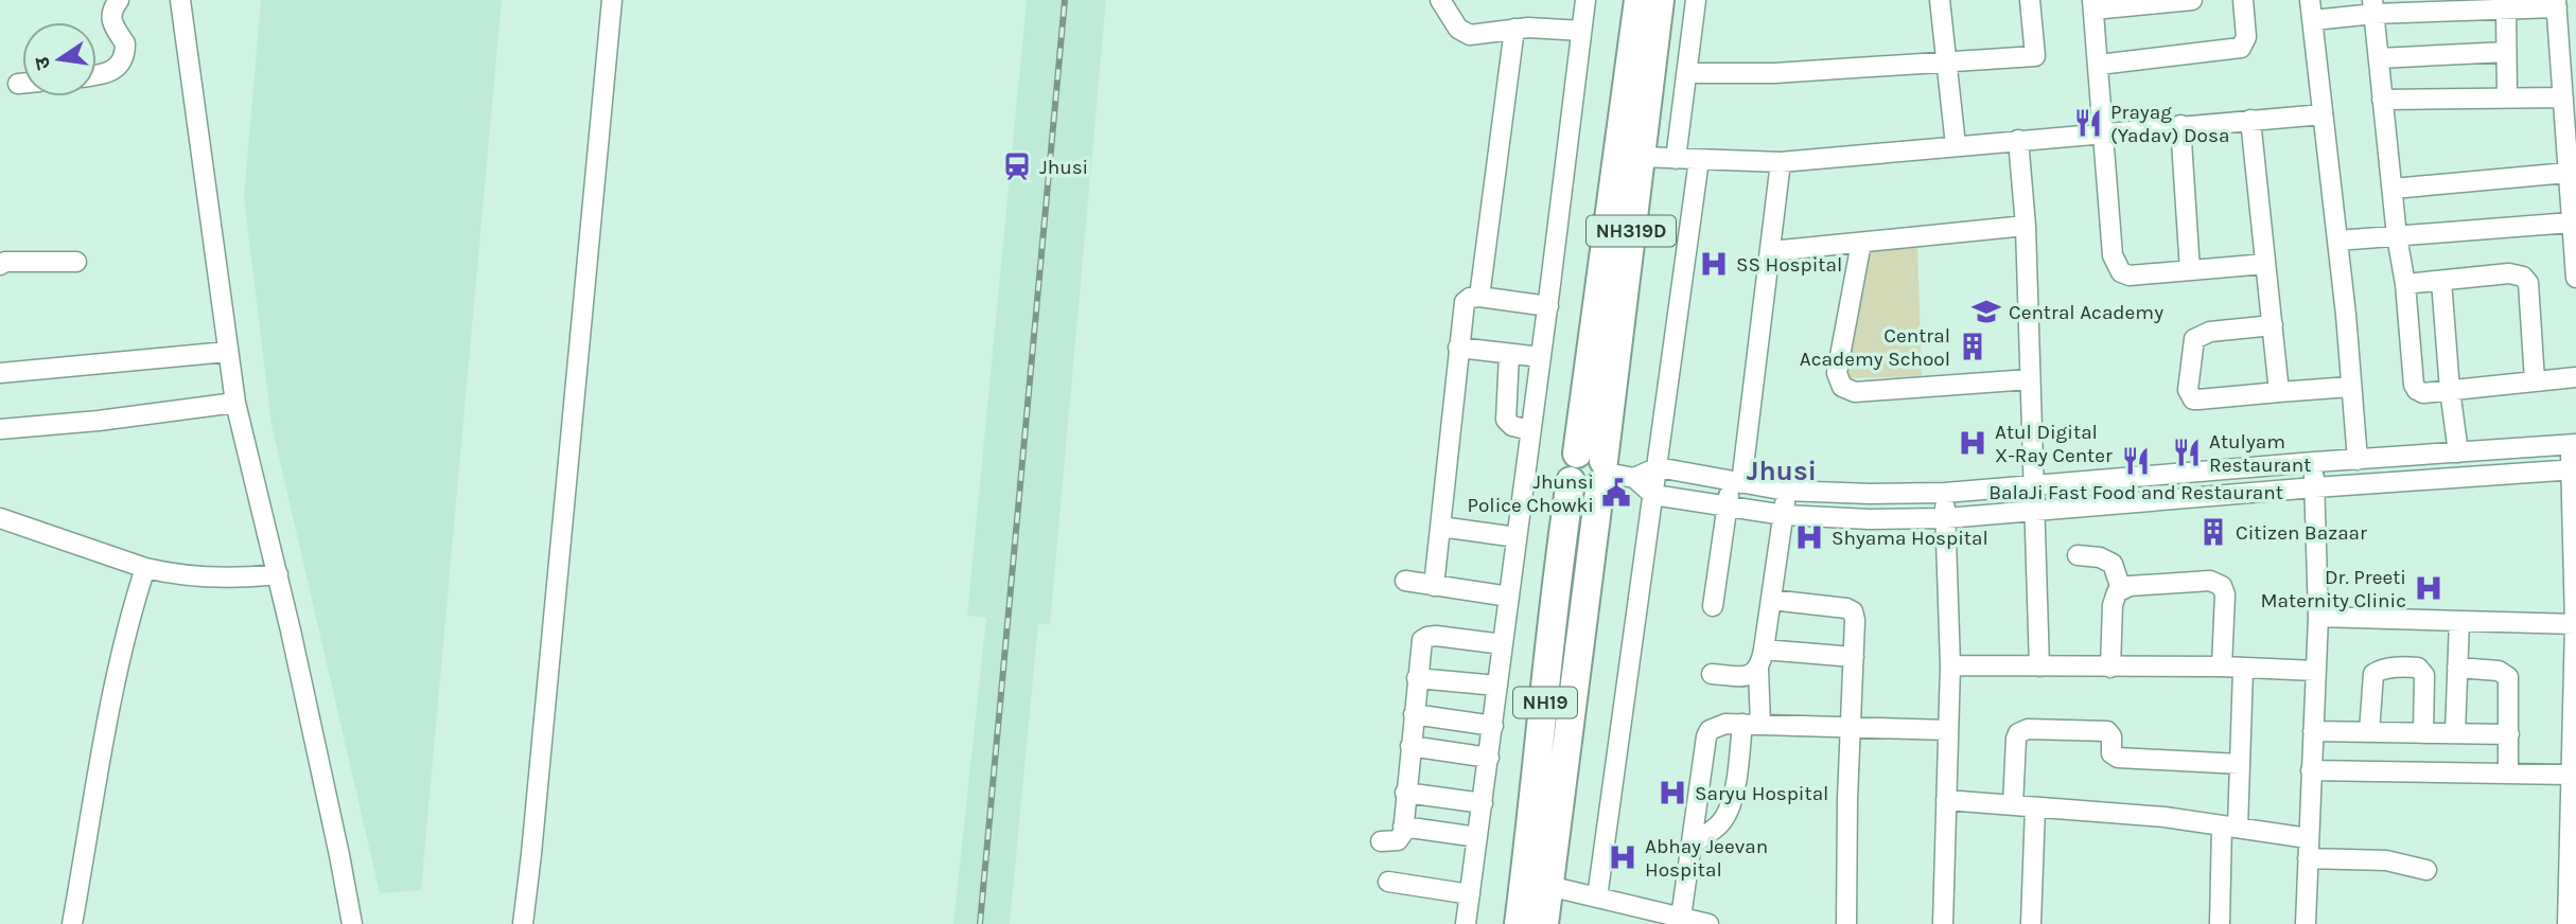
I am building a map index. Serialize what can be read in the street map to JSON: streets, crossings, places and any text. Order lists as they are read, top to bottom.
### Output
{
  "streets": {
    "highway": ["NH319D", "NH19"]
  },
  "crossings": [
    ["NH319D", "NH19"]
  ],
  "districts": ["Jhusi"],
  "places": {
    "restaurant": ["Prayag (Yadav) Dosa", "Atulyam Restaurant", "BalaJi Fast Food and Restaurant"],
    "station": ["Jhusi"],
    "hospital": [
      "SS Hospital",
      "Atul Digital X-Ray Center",
      "Shyama Hospital",
      "Dr. Preeti Maternity Clinic",
      "Saryu Hospital",
      "Abhay Jeevan Hospital"
    ],
    "school or university": ["Central Academy"],
    "building": ["Central Academy School", "Citizen Bazaar"],
    "public building": ["Jhunsi Police Chowki"]
  },
  "north": "left"
}
